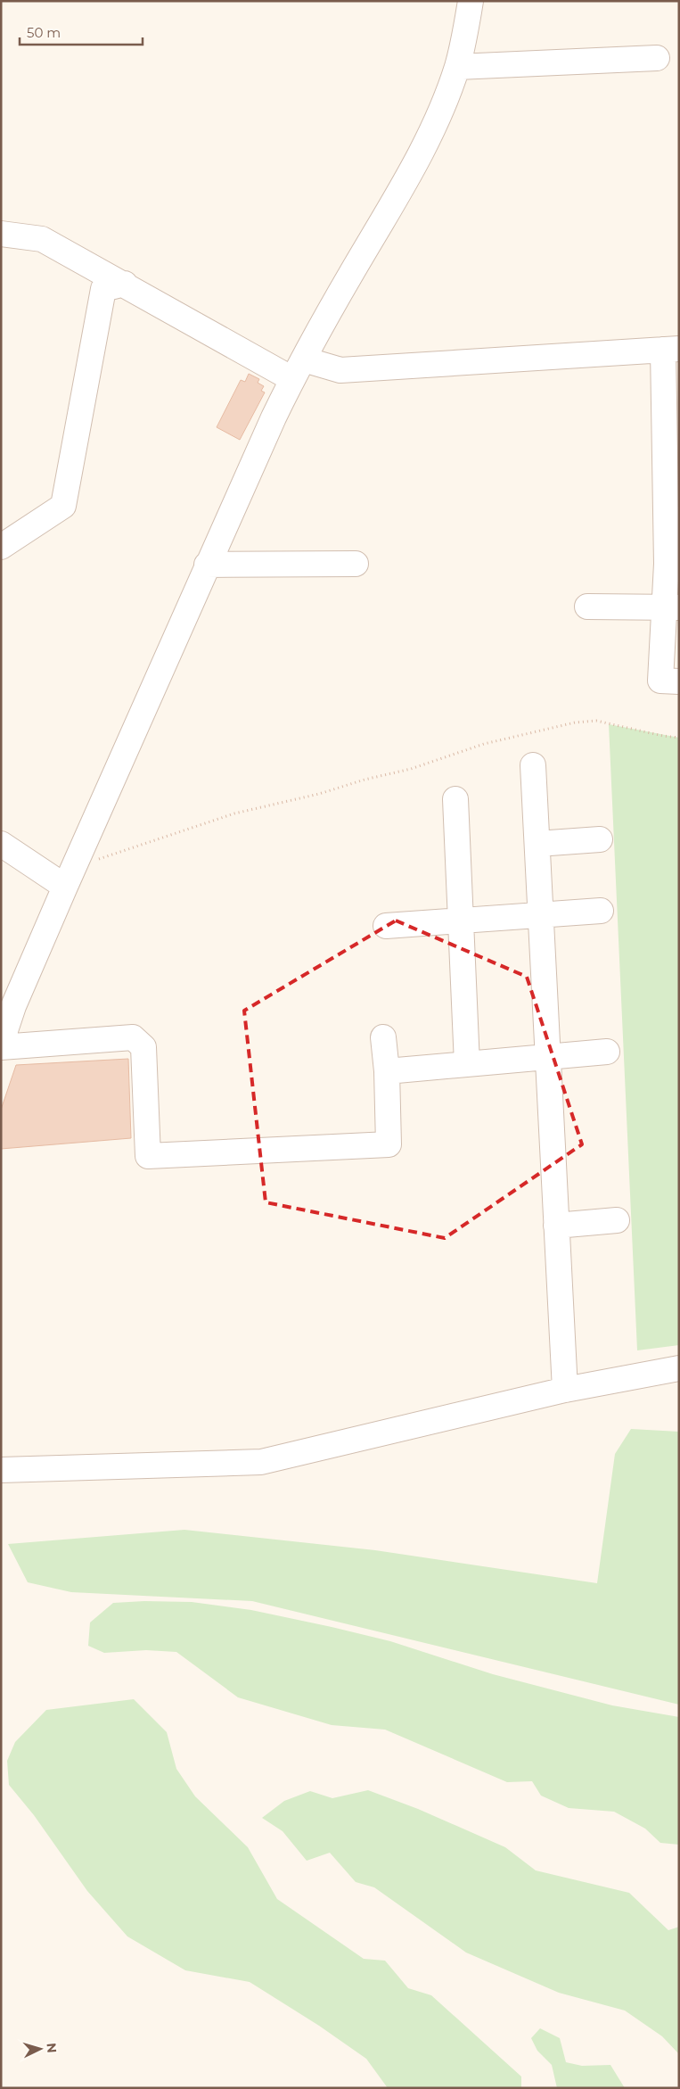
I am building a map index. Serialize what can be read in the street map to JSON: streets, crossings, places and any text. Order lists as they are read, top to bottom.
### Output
{
  "scale_bar": "50 m",
  "north": "right"
}
